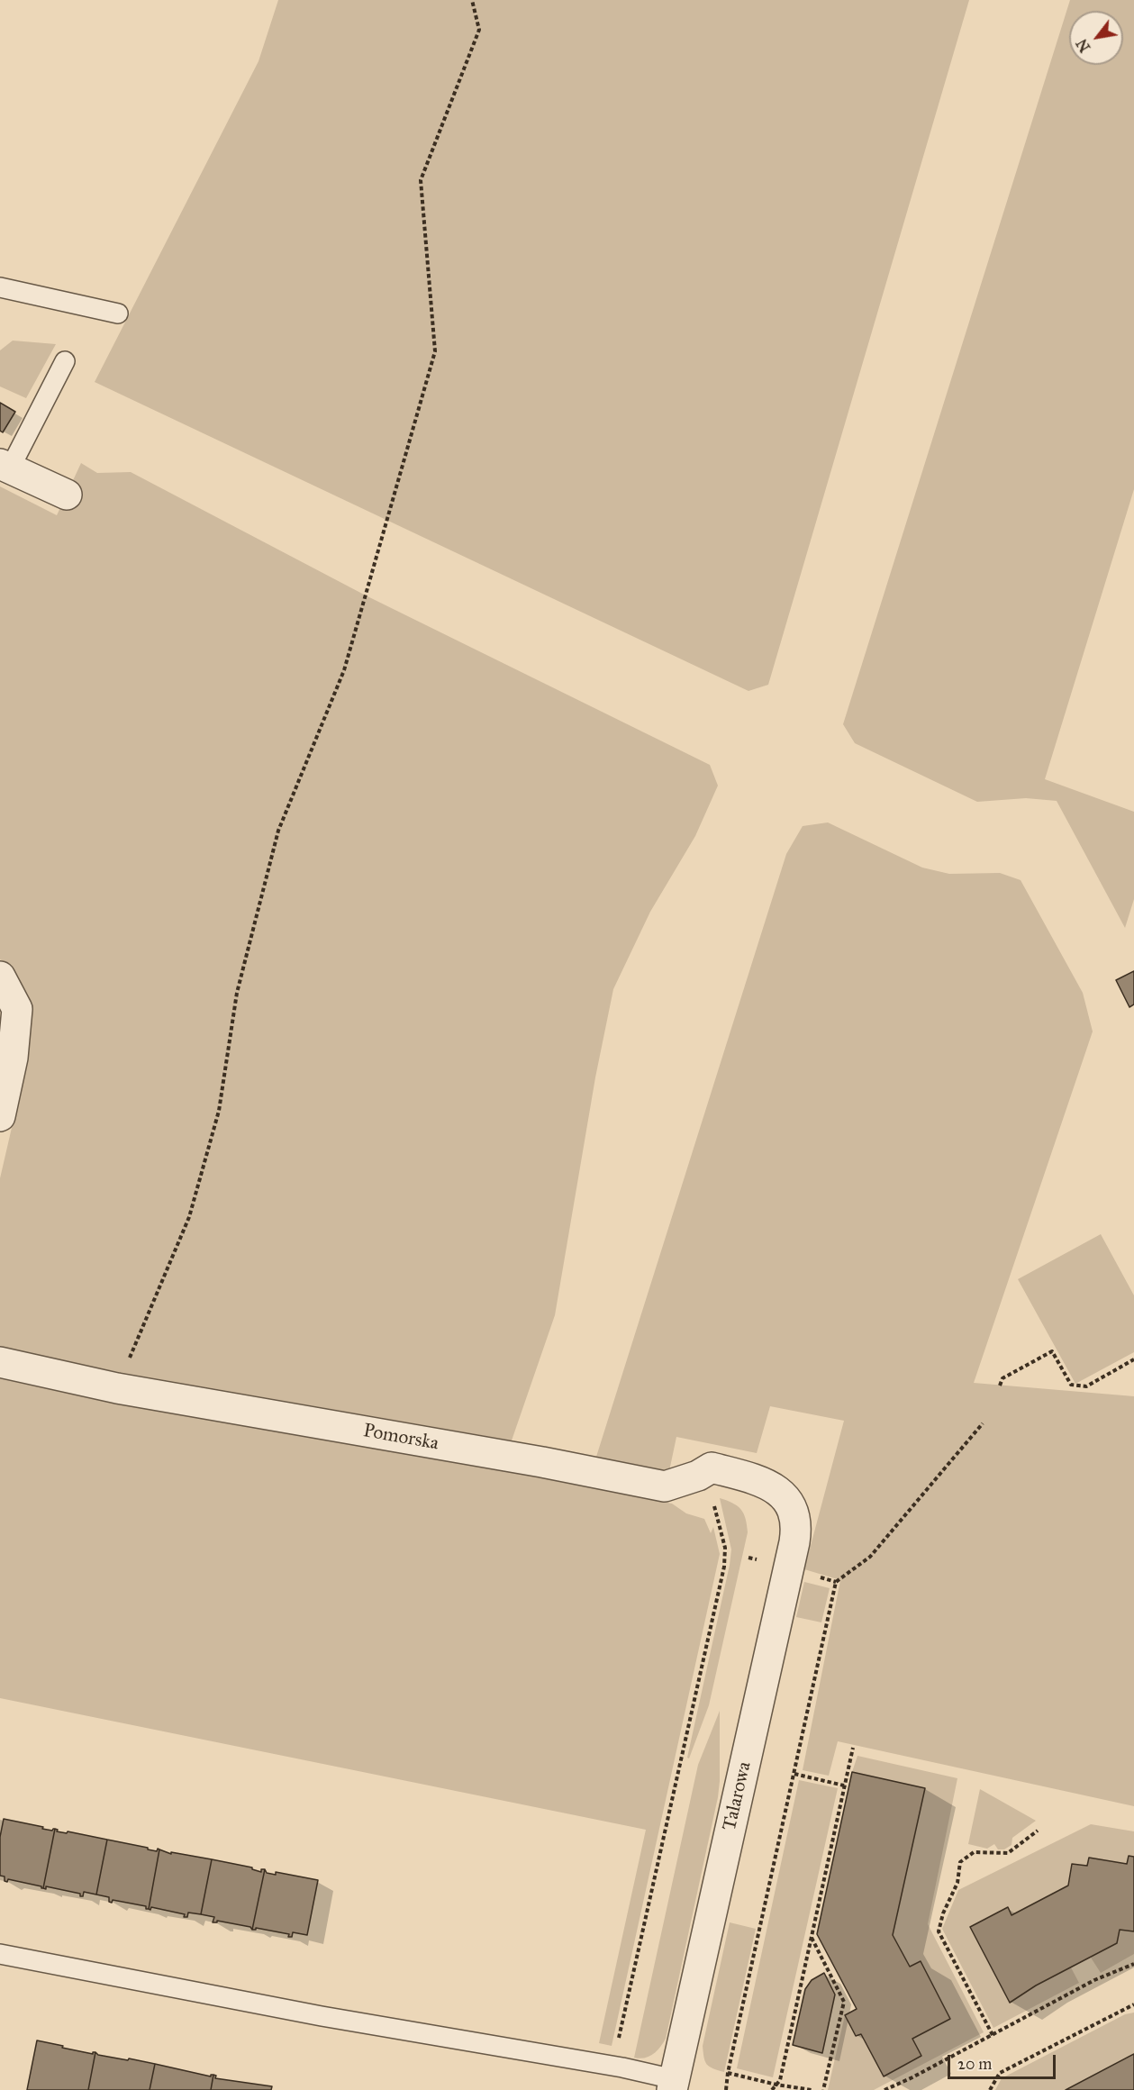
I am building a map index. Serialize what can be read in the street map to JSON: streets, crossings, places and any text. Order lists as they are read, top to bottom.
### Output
{
  "streets": {
    "street": ["Pomorska", "Talarowa"]
  },
  "crossings": [
    ["Pomorska", "Talarowa"]
  ],
  "scale_bar": "20 m",
  "north": "bottom left"
}
